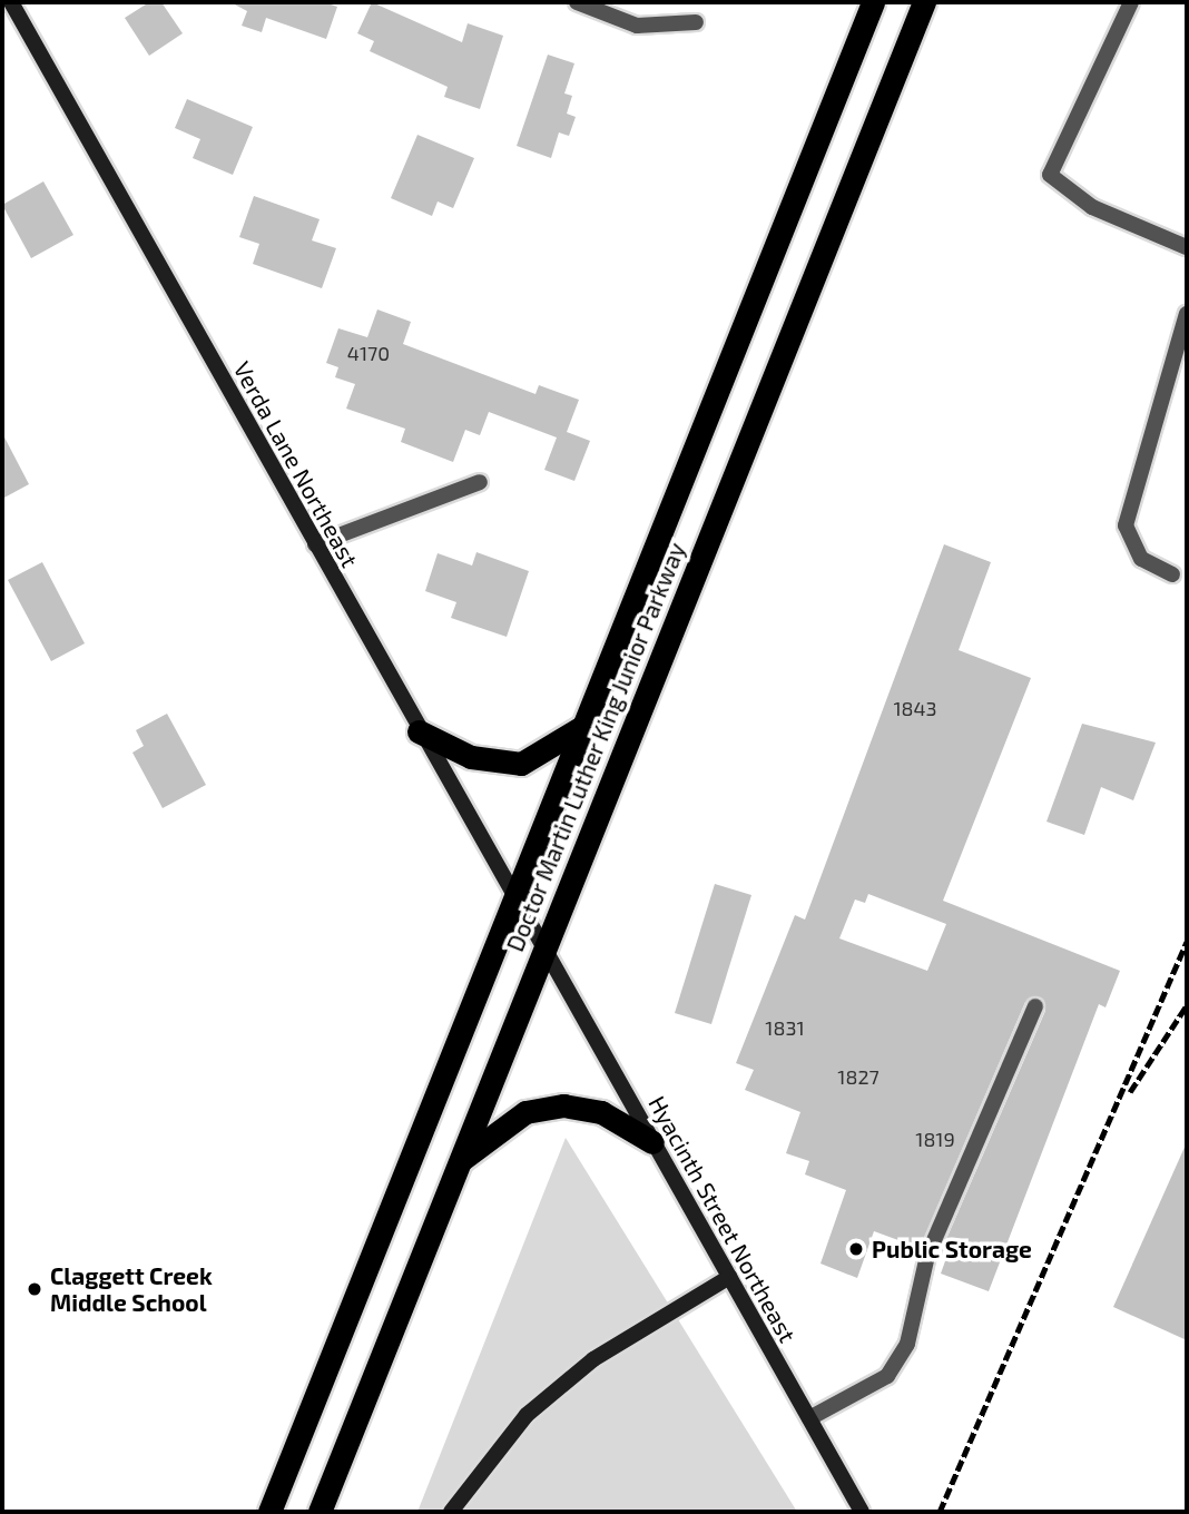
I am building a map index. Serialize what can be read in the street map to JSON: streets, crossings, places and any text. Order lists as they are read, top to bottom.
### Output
{
  "streets": {
    "highway": ["Doctor Martin Luther King Junior Parkway"],
    "street": ["Verda Lane Northeast", "Hyacinth Street Northeast"]
  },
  "crossings": [
    ["Verda Lane Northeast", "Doctor Martin Luther King Junior Parkway"],
    ["Verda Lane Northeast", "Hyacinth Street Northeast"],
    ["Doctor Martin Luther King Junior Parkway", "Hyacinth Street Northeast"]
  ],
  "places": ["Public Storage", "Claggett Creek Middle School"],
  "house_numbers": [
    "4170",
    "1843",
    "1831",
    "1827",
    "1819"
  ]
}
